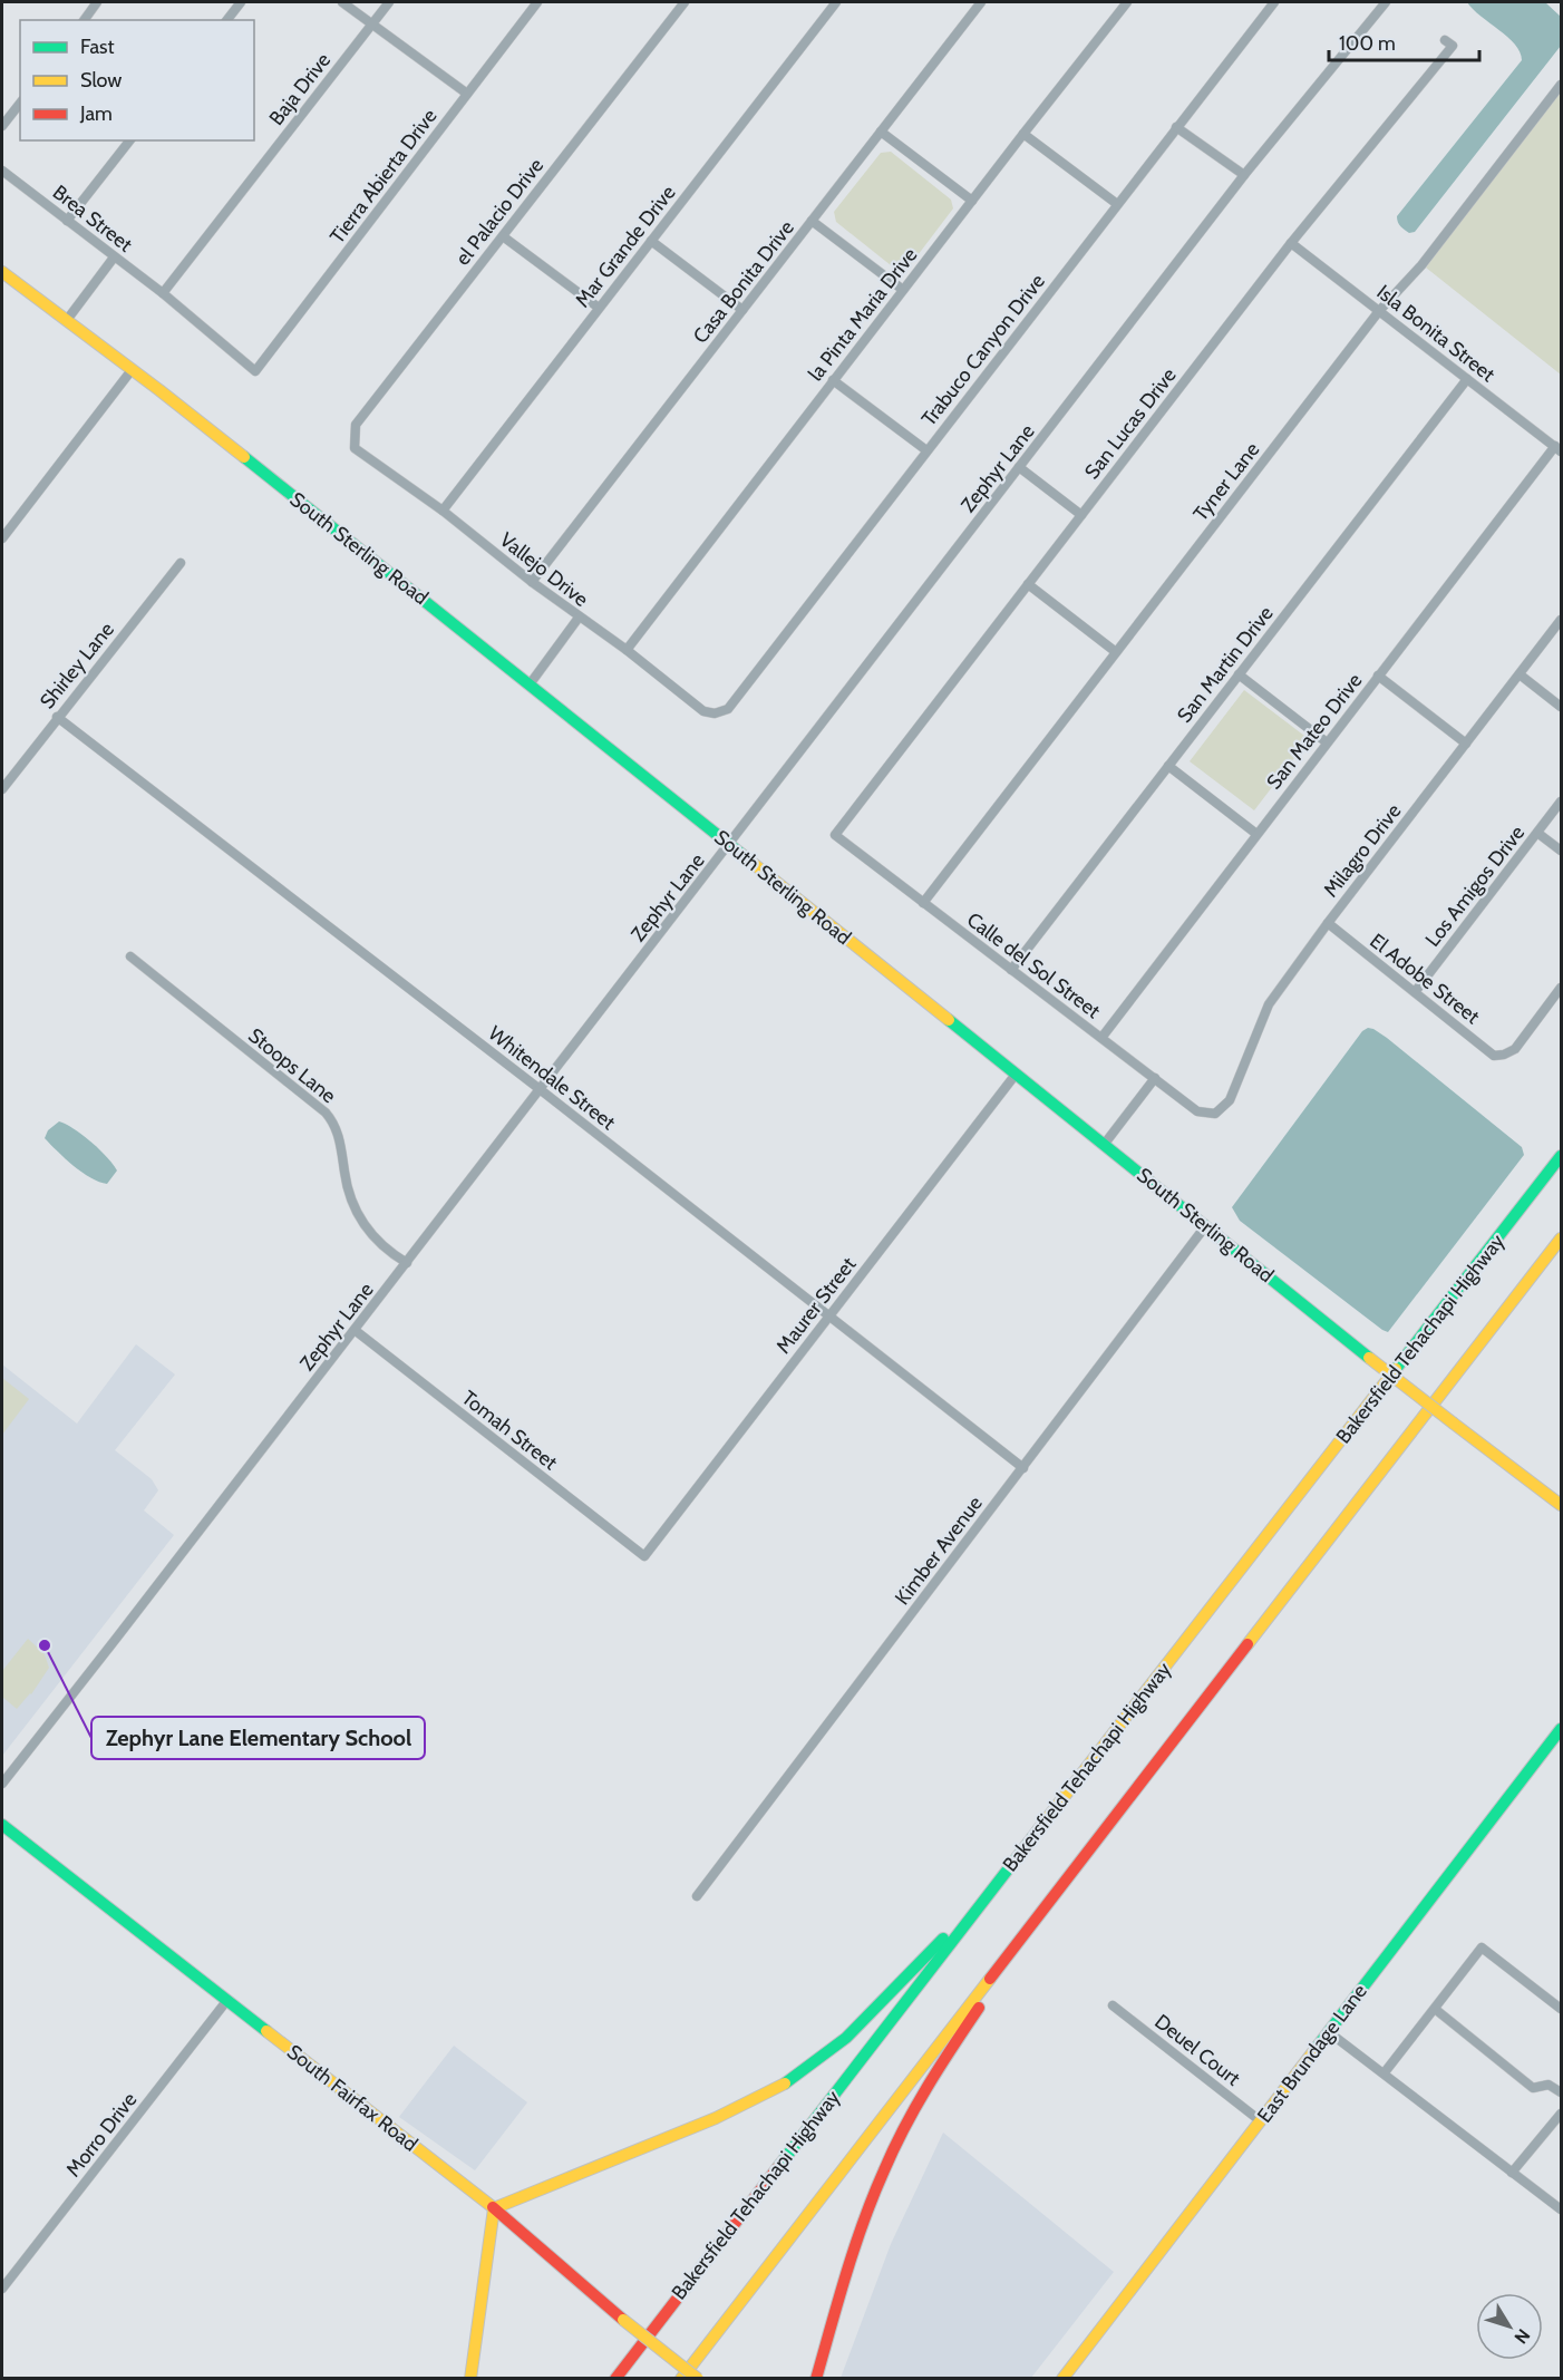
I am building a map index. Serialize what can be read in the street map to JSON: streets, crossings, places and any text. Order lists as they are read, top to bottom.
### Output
{
  "streets": {
    "main road": [
      "South Sterling Road",
      "Bakersfield Tehachapi Highway",
      "East Brundage Lane",
      "South Fairfax Road"
    ],
    "street": [
      "Baja Drive",
      "Tierra Abierta Drive",
      "el Palacio Drive",
      "Brea Street",
      "Mar Grande Drive",
      "Casa Bonita Drive",
      "la Pinta Maria Drive",
      "Isla Bonita Street",
      "Trabuco Canyon Drive",
      "San Lucas Drive",
      "Zephyr Lane",
      "Tyner Lane",
      "Vallejo Drive",
      "San Martin Drive",
      "Shirley Lane",
      "San Mateo Drive",
      "Milagro Drive",
      "Los Amigos Drive",
      "Calle del Sol Street",
      "El Adobe Street",
      "Stoops Lane",
      "Whitendale Street",
      "Maurer Street",
      "Tomah Street",
      "Kimber Avenue",
      "Deuel Court",
      "Morro Drive"
    ]
  },
  "crossings": [
    ["Baja Drive", "Tierra Abierta Drive"],
    ["Baja Drive", "Brea Street"],
    ["Tierra Abierta Drive", "Brea Street"],
    ["el Palacio Drive", "Vallejo Drive"],
    ["Mar Grande Drive", "Vallejo Drive"],
    ["Casa Bonita Drive", "Vallejo Drive"],
    ["la Pinta Maria Drive", "Vallejo Drive"],
    ["Isla Bonita Street", "San Lucas Drive"],
    ["Isla Bonita Street", "Tyner Lane"],
    ["Isla Bonita Street", "San Martin Drive"],
    ["Isla Bonita Street", "San Mateo Drive"],
    ["Trabuco Canyon Drive", "Vallejo Drive"],
    ["San Lucas Drive", "Calle del Sol Street"],
    ["Zephyr Lane", "South Sterling Road"],
    ["Zephyr Lane", "Stoops Lane"],
    ["Zephyr Lane", "Whitendale Street"],
    ["Zephyr Lane", "Tomah Street"],
    ["Tyner Lane", "Calle del Sol Street"],
    ["South Sterling Road", "Maurer Street"],
    ["South Sterling Road", "Kimber Avenue"],
    ["San Martin Drive", "Calle del Sol Street"],
    ["Shirley Lane", "Whitendale Street"],
    ["San Mateo Drive", "Calle del Sol Street"],
    ["Milagro Drive", "Calle del Sol Street"],
    ["Milagro Drive", "El Adobe Street"],
    ["Los Amigos Drive", "El Adobe Street"],
    ["Whitendale Street", "Maurer Street"],
    ["Whitendale Street", "Kimber Avenue"],
    ["Maurer Street", "Tomah Street"],
    ["Deuel Court", "East Brundage Lane"],
    ["South Fairfax Road", "Morro Drive"]
  ],
  "places": ["Zephyr Lane Elementary School"],
  "legend": ["Fast", "Slow", "Jam"],
  "scale_bar": "100 m",
  "north": "bottom right"
}
